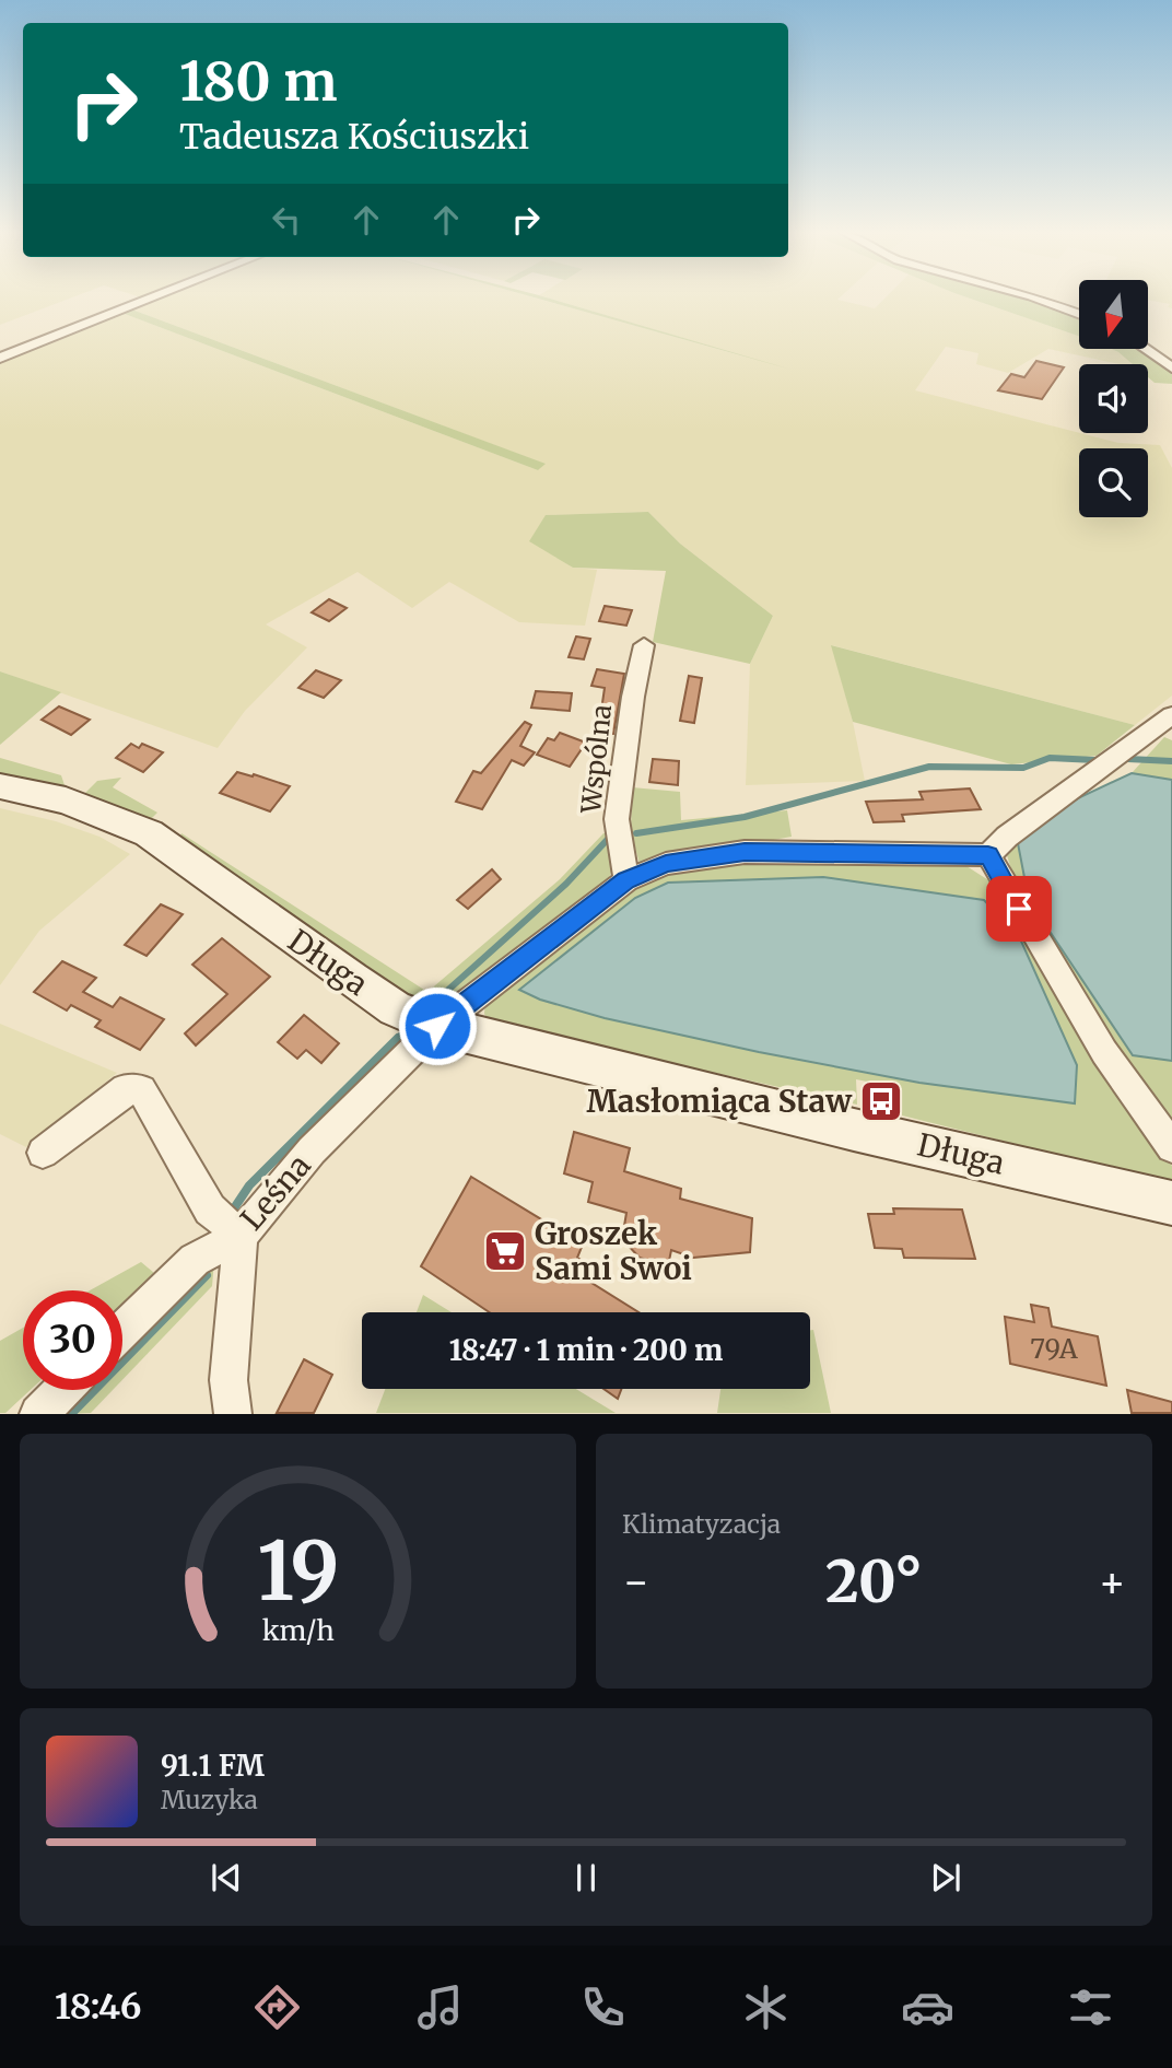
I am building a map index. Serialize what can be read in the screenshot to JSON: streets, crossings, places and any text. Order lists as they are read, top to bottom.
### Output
{
  "streets": {
    "street": ["Wspólna", "Długa", "Leśna"]
  },
  "crossings": [
    ["Wspólna", "Leśna"],
    ["Długa", "Leśna"]
  ],
  "places": {
    "bus stop": ["Masłomiąca Staw"],
    "supermarket": ["Groszek Sami Swoi"]
  },
  "house_numbers": ["79A"],
  "north": "bottom",
  "page": {
    "turn": ["180 m", "Tadeusza Kościuszki"],
    "limit": "30",
    "trip": "18:47 · 1 min · 200 m",
    "tile": "Klimatyzacja",
    "heat": ["−", "20°", "+"],
    "song": ["91.1 FM", "Muzyka"],
    "tabs": "18:46",
    "gauge": ["19", "km/h"]
  }
}
